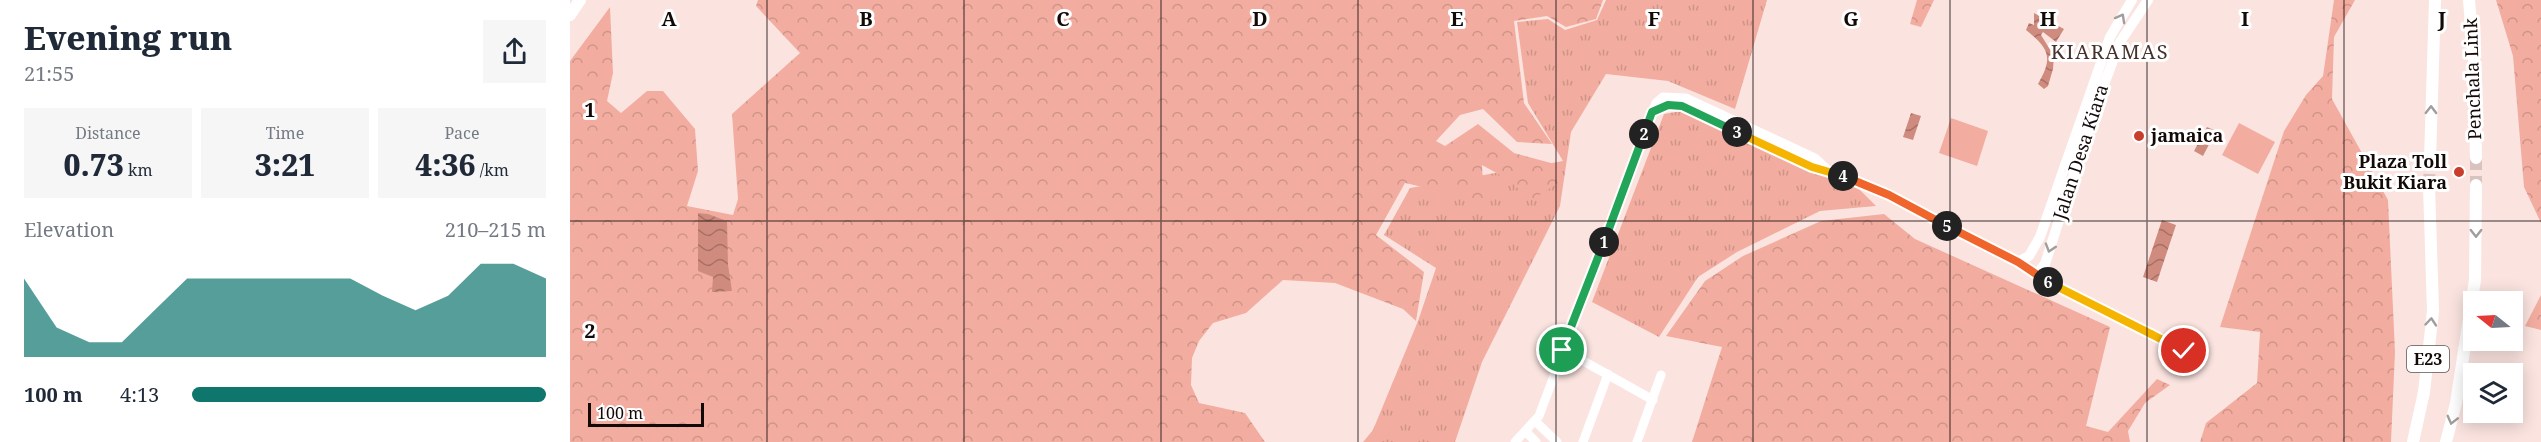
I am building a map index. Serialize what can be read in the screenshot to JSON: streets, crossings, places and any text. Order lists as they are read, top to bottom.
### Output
{
  "streets": {
    "highway": ["Penchala Link", "E23"],
    "main road": ["Jalan Desa Kiara"]
  },
  "districts": ["KIARAMAS"],
  "places": ["jamaica", "Plaza Toll Bukit Kiara"],
  "scale_bar": "100 m",
  "north": "left",
  "page": {
    "heading": ["Evening run", "21:55"],
    "stats": [
      ["Distance", "0.73 km"],
      ["Time", "3:21"],
      ["Pace", "4:36 /km"]
    ],
    "pins": [
      "3",
      "2",
      "4",
      "5",
      "1",
      "6"
    ],
    "chart": ["Elevation", "210–215 m"],
    "list": [
      {
        "name": "100 m",
        "note": "4:13"
      }
    ],
    "scale": "100 m"
  },
  "grid": {
    "columns": [
      "A",
      "B",
      "C",
      "D",
      "E",
      "F",
      "G",
      "H",
      "I",
      "J"
    ],
    "rows": ["1", "2"]
  }
}
